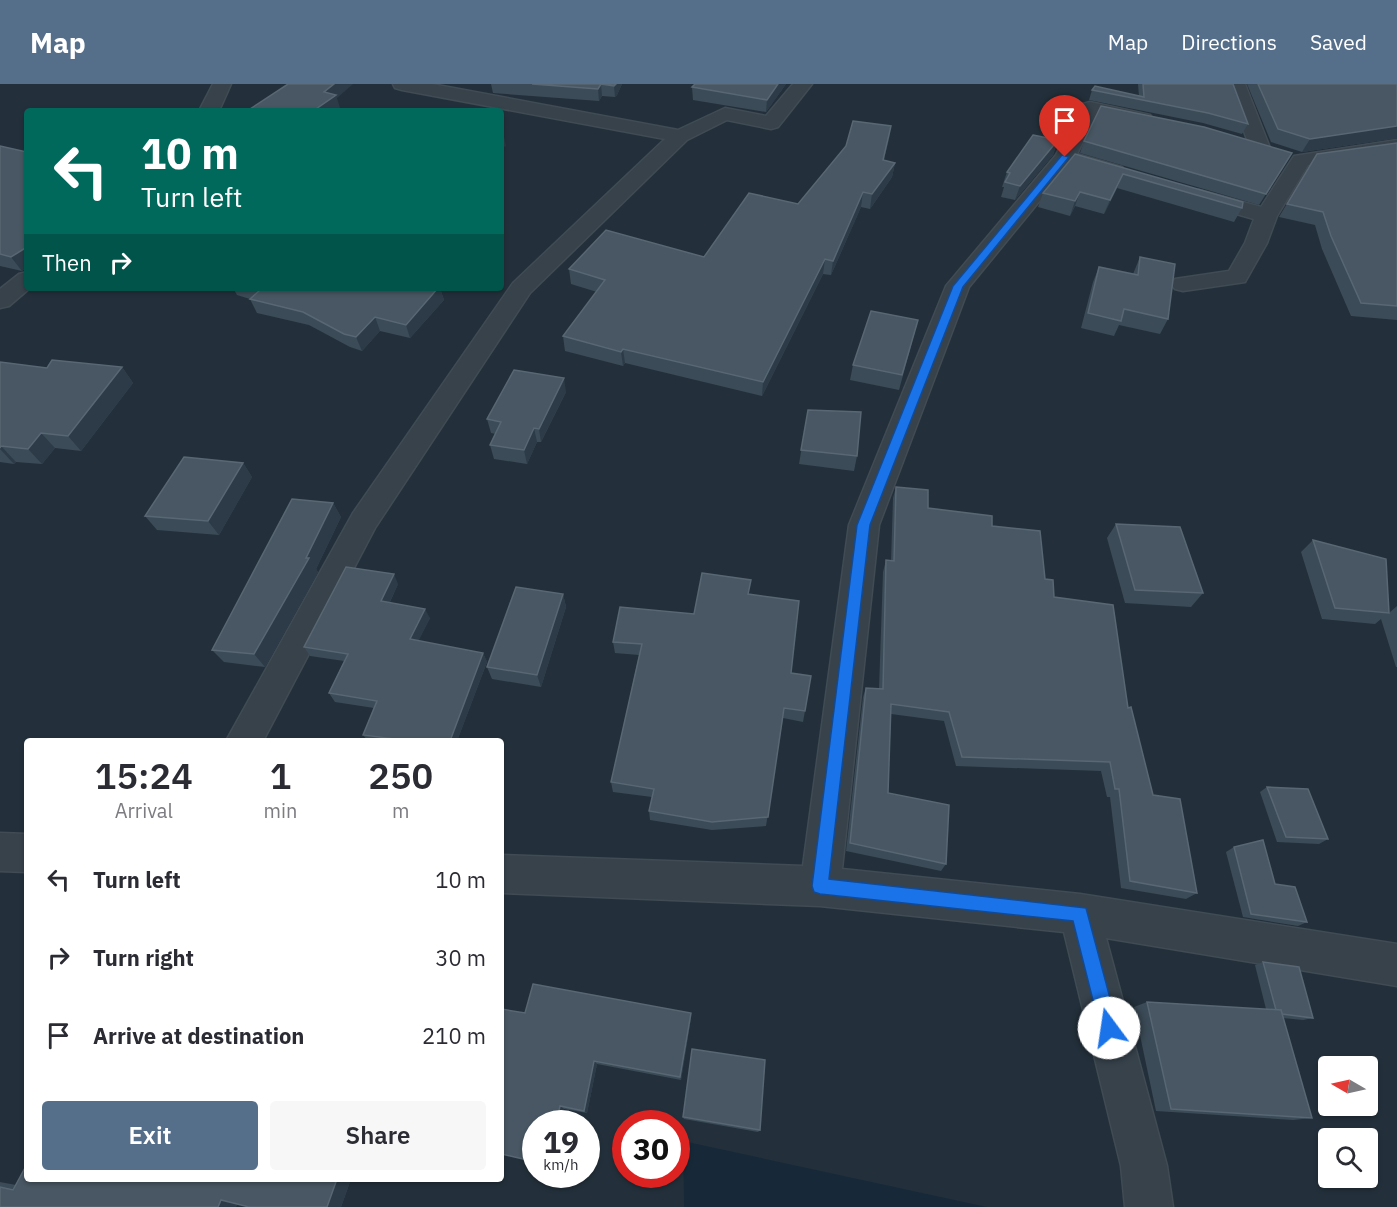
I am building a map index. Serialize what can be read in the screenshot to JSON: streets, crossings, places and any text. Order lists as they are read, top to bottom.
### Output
{
  "north": "left",
  "page": {
    "header": "Map",
    "nav": ["Map", "Directions", "Saved"],
    "turn": ["10 m", "Turn left"],
    "then": "Then",
    "eta": [
      "15:24",
      "Arrival",
      "1",
      "min",
      "250",
      "m"
    ],
    "list": [
      {
        "name": "Turn left",
        "value": "10 m"
      },
      {
        "name": "Turn right",
        "value": "30 m"
      },
      {
        "name": "Arrive at destination",
        "value": "210 m"
      }
    ],
    "buttons": ["Exit", "Share"],
    "speed": "19 km/h",
    "limit": "30"
  }
}
